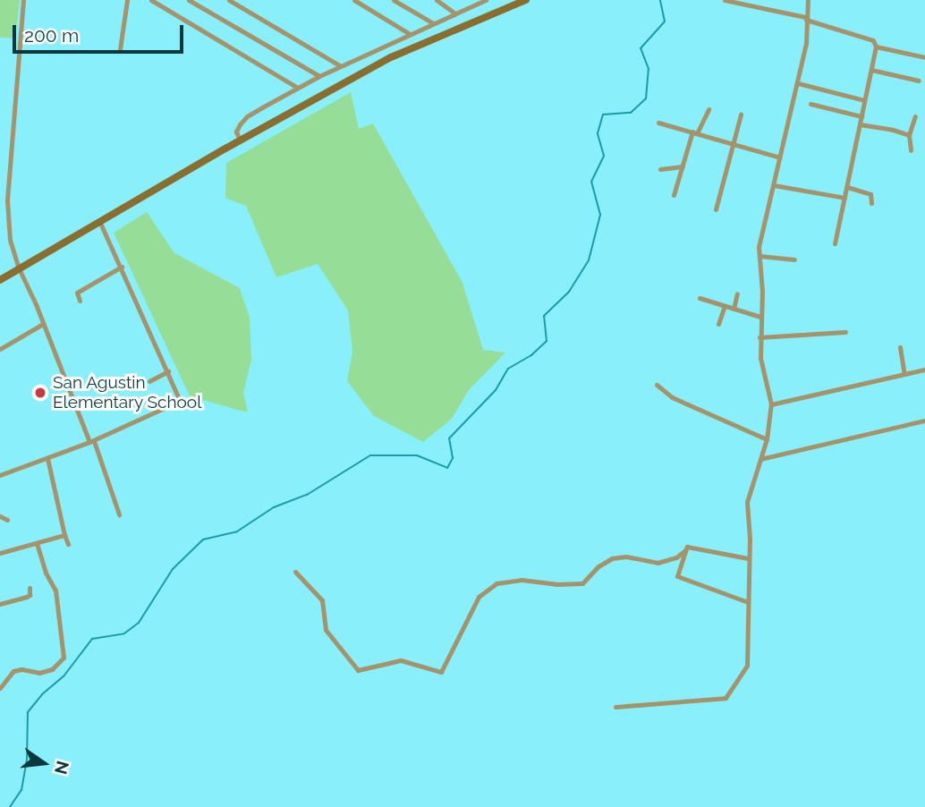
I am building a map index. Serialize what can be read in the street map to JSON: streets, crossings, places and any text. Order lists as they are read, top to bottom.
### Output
{
  "places": ["San Agustin Elementary School"],
  "scale_bar": "200 m",
  "north": "right"
}
